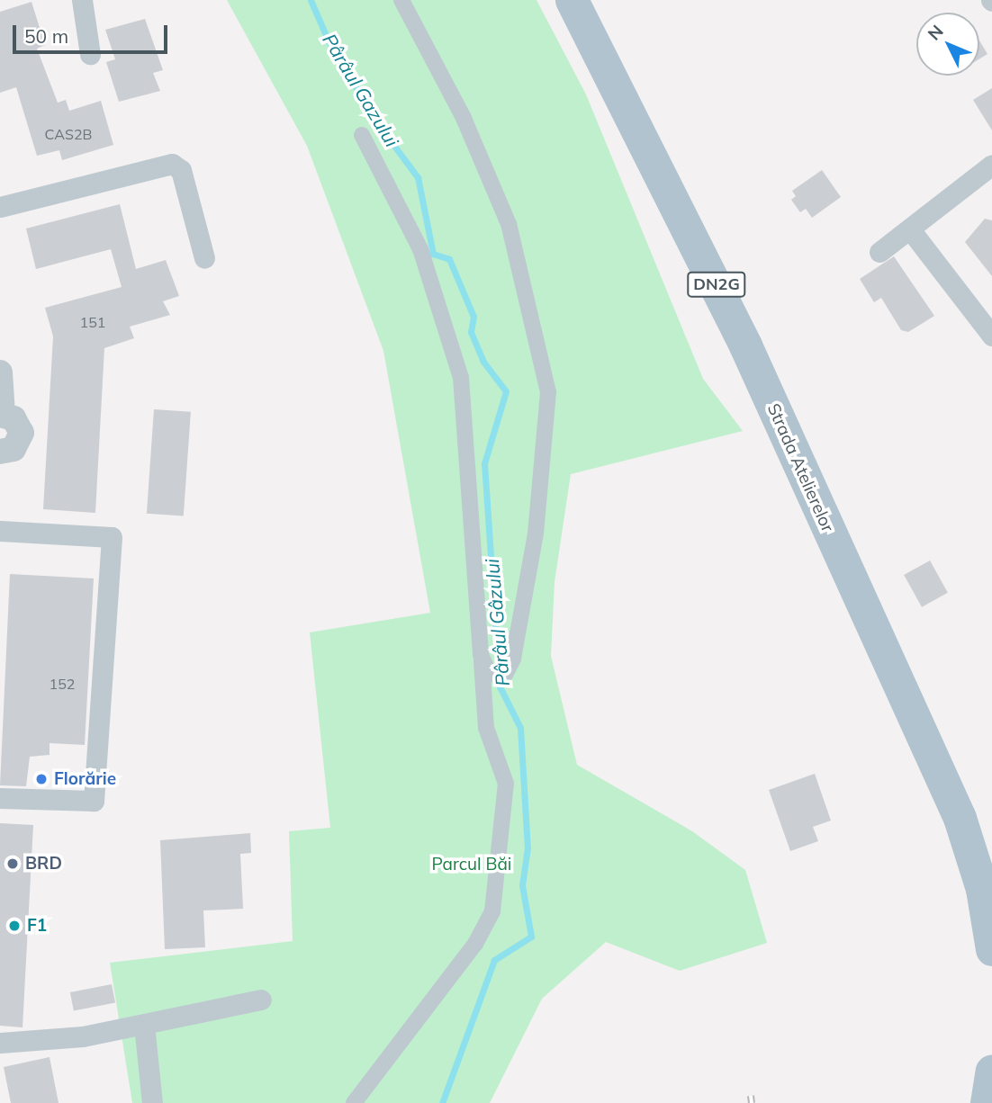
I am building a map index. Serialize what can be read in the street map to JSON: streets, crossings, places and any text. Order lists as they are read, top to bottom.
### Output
{
  "streets": {
    "main road": ["DN2G", "Strada Atelierelor"]
  },
  "water": ["Pârâul Gazului", "Pârâul Gâzului"],
  "parks": ["Parcul Băi"],
  "places": ["Florărie", "BRD", "F1"],
  "house_numbers": ["CAS2B", "151", "152"],
  "scale_bar": "50 m",
  "north": "top left"
}
